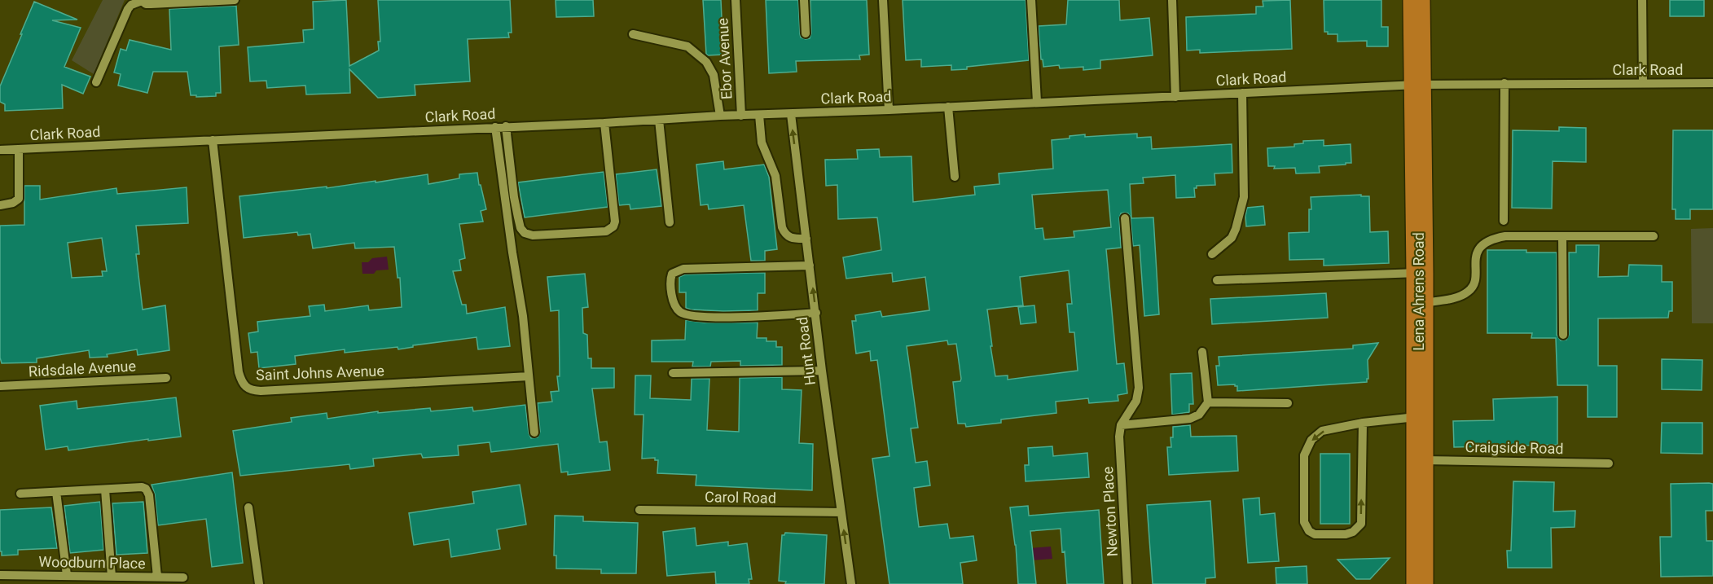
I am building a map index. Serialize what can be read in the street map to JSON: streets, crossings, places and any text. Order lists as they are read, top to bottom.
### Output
{
  "streets": {
    "main road": ["Lena Ahrens Road"],
    "street": [
      "Ebor Avenue",
      "Clark Road",
      "Hunt Road",
      "Ridsdale Avenue",
      "Saint Johns Avenue",
      "Craigside Road",
      "Carol Road",
      "Newton Place",
      "Woodburn Place"
    ]
  },
  "crossings": [
    ["Ebor Avenue", "Clark Road"],
    ["Clark Road", "Lena Ahrens Road"],
    ["Clark Road", "Hunt Road"],
    ["Clark Road", "Saint Johns Avenue"],
    ["Lena Ahrens Road", "Craigside Road"],
    ["Hunt Road", "Carol Road"]
  ],
  "one_way": ["Hunt Road"]
}
